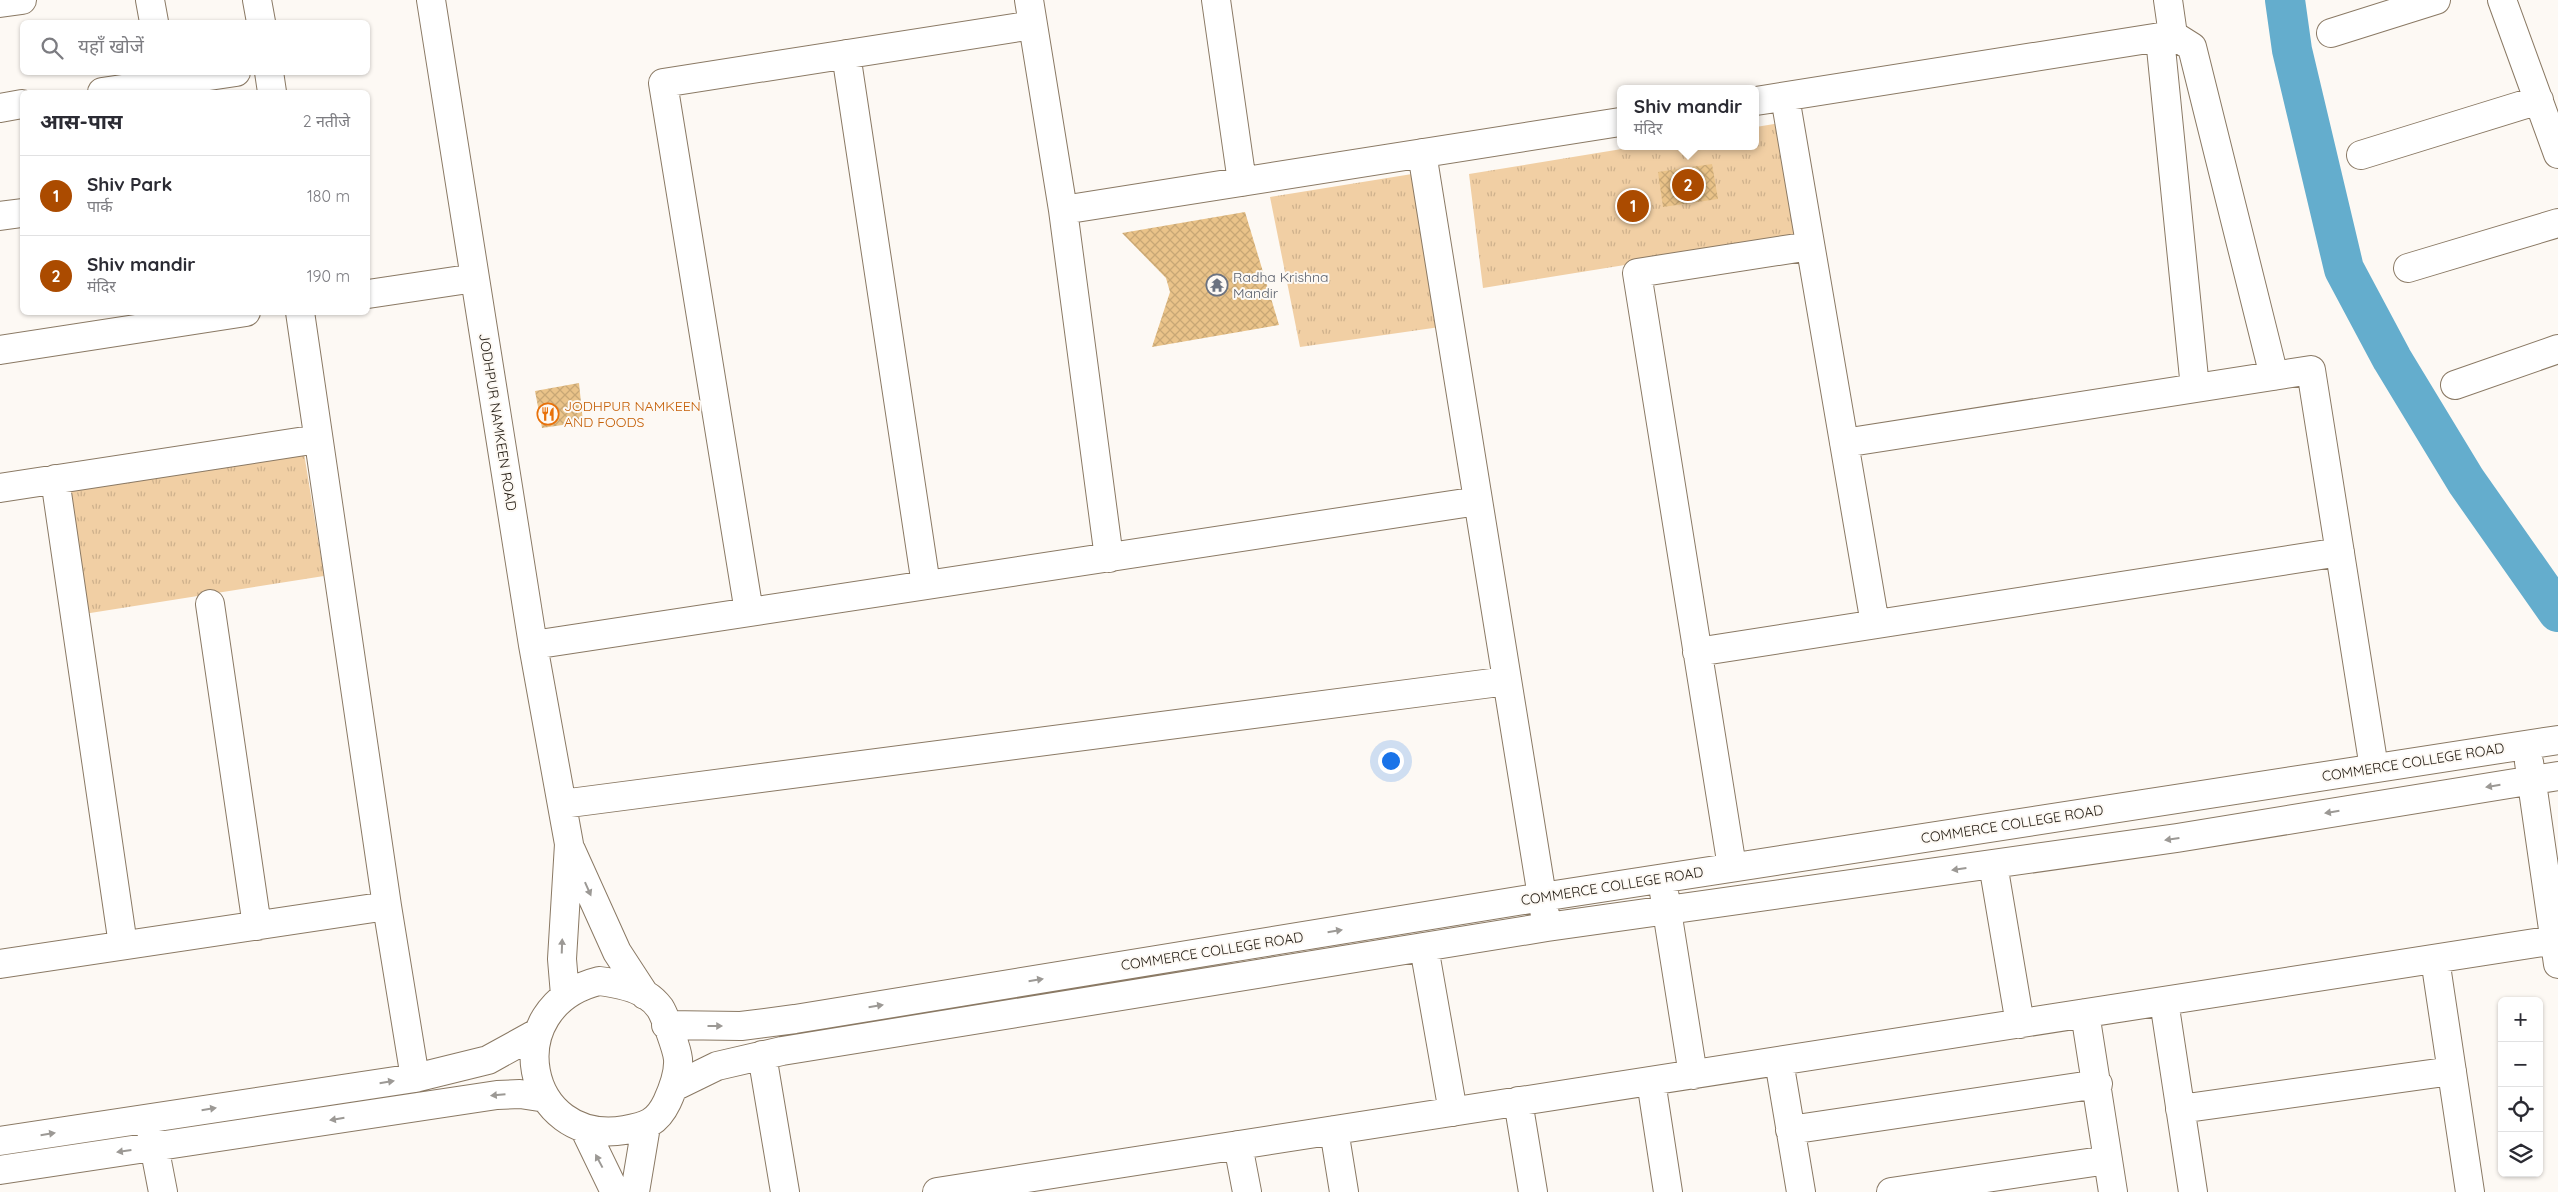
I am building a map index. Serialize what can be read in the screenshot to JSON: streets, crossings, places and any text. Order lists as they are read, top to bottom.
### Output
{
  "streets": {
    "street": ["JODHPUR NAMKEEN ROAD", "COMMERCE COLLEGE ROAD"]
  },
  "places": {
    "temple": ["Radha Krishna Mandir"],
    "restaurant": ["JODHPUR NAMKEEN AND FOODS"]
  },
  "page": {
    "search": "यहाँ खोजें",
    "popup": ["Shiv mandir", "मंदिर"],
    "heading": ["आस-पास", "2 नतीजे"],
    "list": [
      {
        "mark": "1",
        "name": "Shiv Park",
        "note": "पार्क",
        "value": "180 m"
      },
      {
        "mark": "2",
        "name": "Shiv mandir",
        "note": "मंदिर",
        "value": "190 m"
      }
    ],
    "pins": ["2", "1"],
    "map_buttons": ["+", "−"]
  }
}
